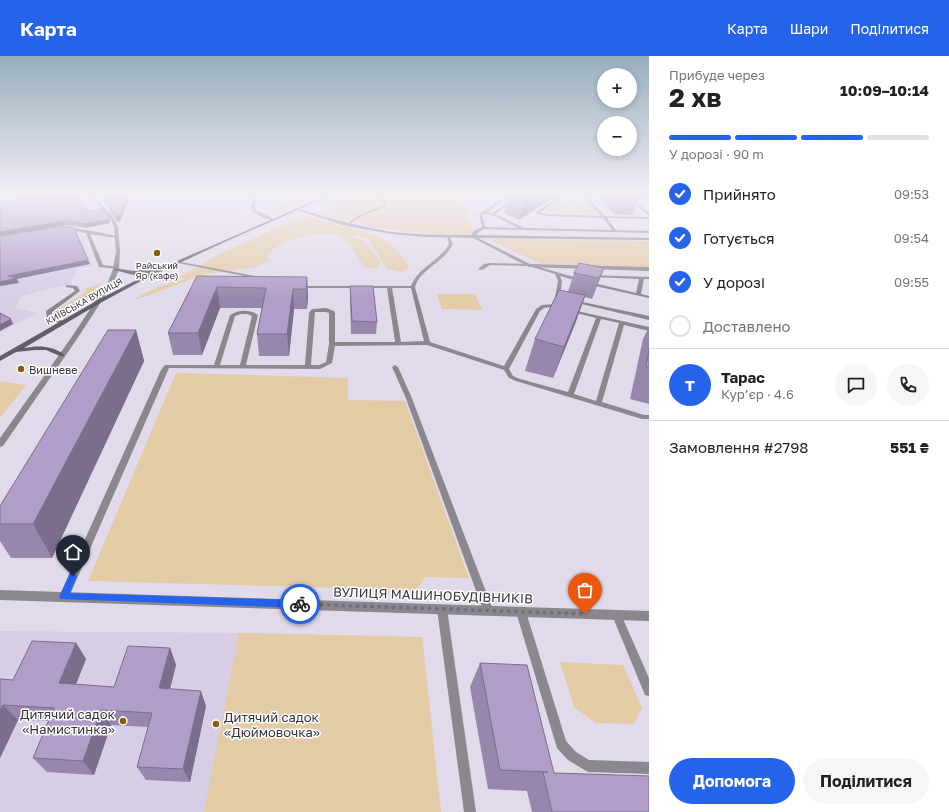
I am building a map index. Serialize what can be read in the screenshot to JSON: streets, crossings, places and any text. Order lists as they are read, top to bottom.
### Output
{
  "streets": {
    "main road": ["КИЇВСЬКА ВУЛИЦЯ"],
    "street": ["ВУЛИЦЯ МАШИНОБУДІВНИКІВ"]
  },
  "places": [
    "Райський Яр (кафе)",
    "Вишневе",
    "Дитячий садок «Намистинка»",
    "Дитячий садок «Дюймовочка»"
  ],
  "page": {
    "header": "Карта",
    "nav": ["Карта", "Шари", "Поділитися"],
    "heading": ["2 хв", "Прибуде через", "10:09–10:14"],
    "panel": [
      "Тарас",
      "Кур’єр · 4.6",
      "Замовлення #2798",
      "551 ₴"
    ],
    "map_buttons": ["+", "−"],
    "bar": "У дорозі · 90 m",
    "list": [
      ["Прийнято", "09:53"],
      ["Готується", "09:54"],
      ["У дорозі", "09:55"],
      "Доставлено"
    ],
    "round": "Т",
    "buttons": ["Допомога", "Поділитися"]
  }
}
